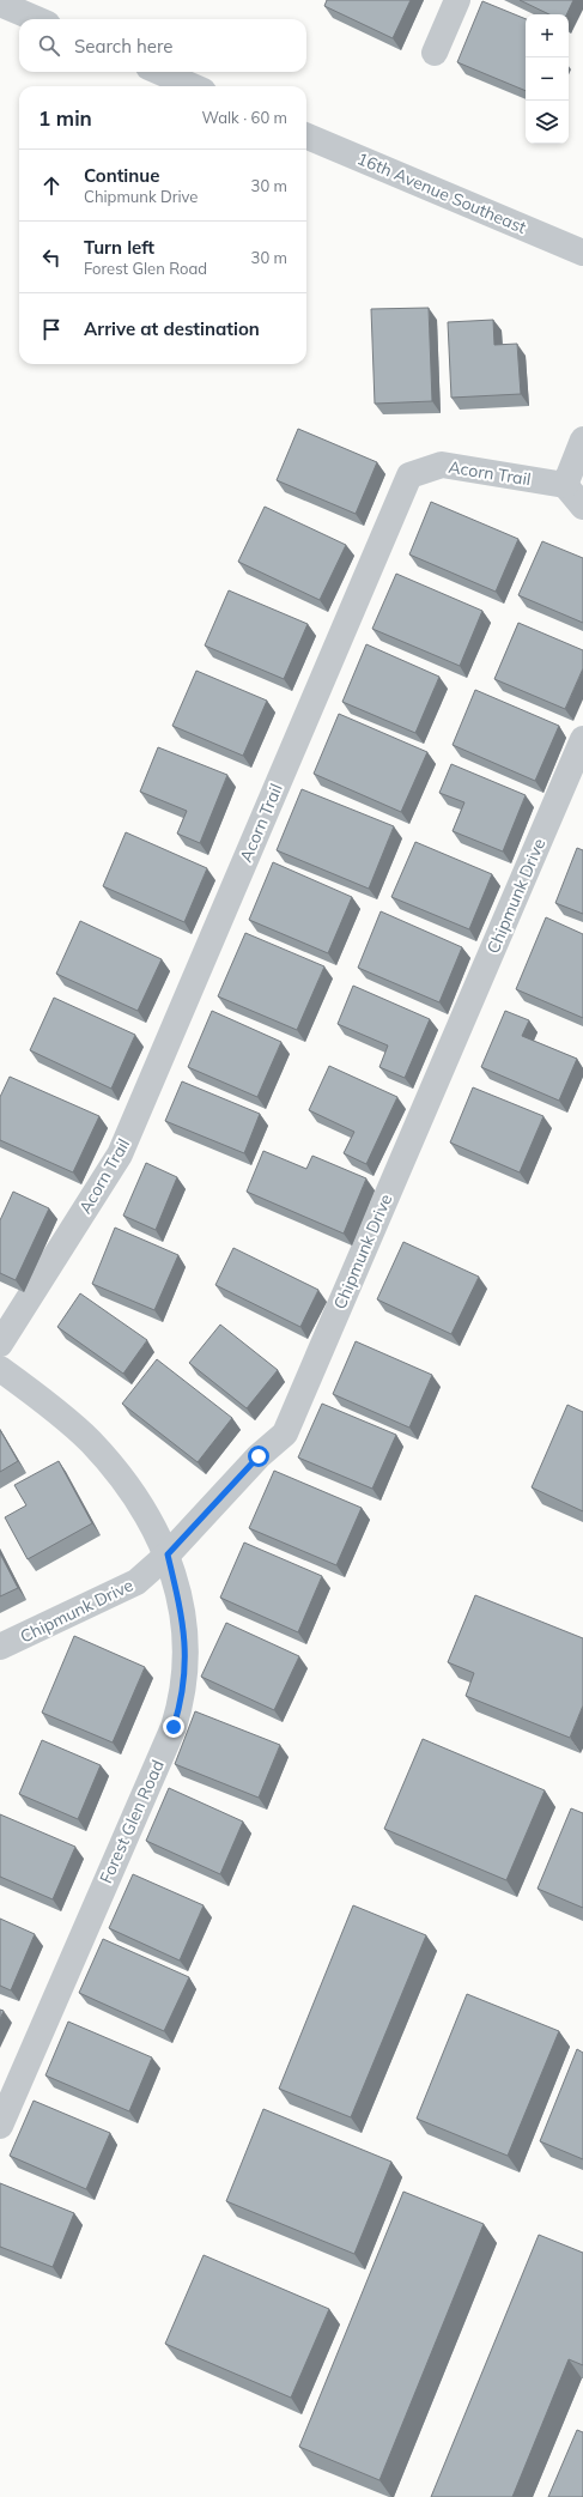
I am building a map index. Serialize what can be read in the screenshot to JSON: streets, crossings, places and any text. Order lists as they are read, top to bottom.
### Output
{
  "streets": {
    "street": [
      "16th Avenue Southeast",
      "Acorn Trail",
      "Chipmunk Drive",
      "Forest Glen Road"
    ]
  },
  "crossings": [
    ["Chipmunk Drive", "Forest Glen Road"]
  ],
  "page": {
    "map_buttons": ["+", "−"],
    "search": "Search here",
    "heading": ["1 min", "Walk · 60 m"],
    "list": [
      ["Continue", "Chipmunk Drive", "30 m"],
      ["Turn left", "Forest Glen Road", "30 m"],
      "Arrive at destination"
    ]
  }
}
